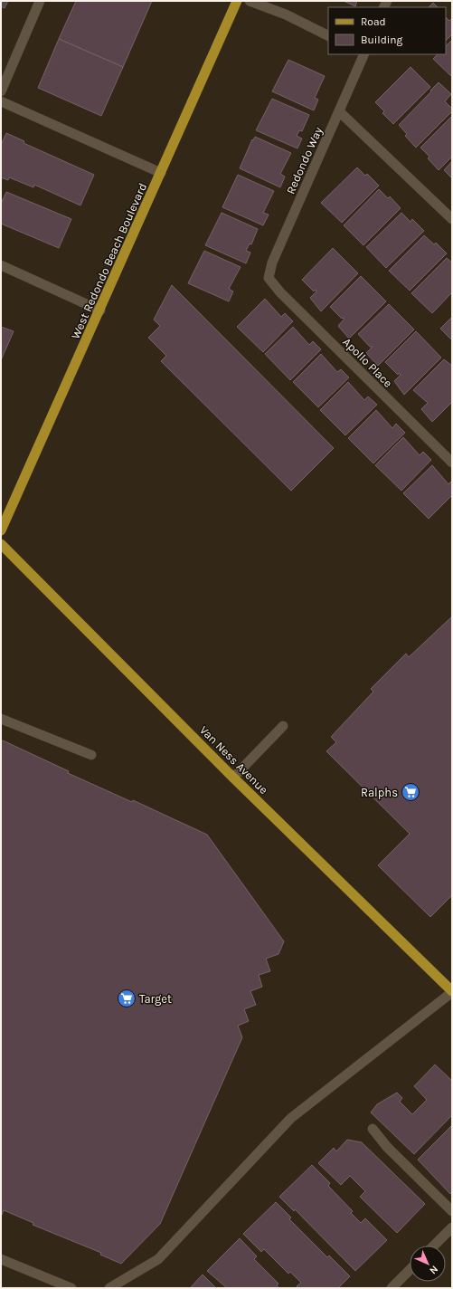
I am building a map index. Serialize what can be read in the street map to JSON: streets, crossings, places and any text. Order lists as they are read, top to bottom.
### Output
{
  "streets": {
    "main road": ["West Redondo Beach Boulevard", "Van Ness Avenue"],
    "street": ["Redondo Way", "Apollo Place"]
  },
  "crossings": [
    ["Redondo Way", "Apollo Place"]
  ],
  "places": {
    "supermarket": ["Ralphs", "Target"]
  },
  "legend": ["Road", "Building"],
  "north": "bottom right"
}
